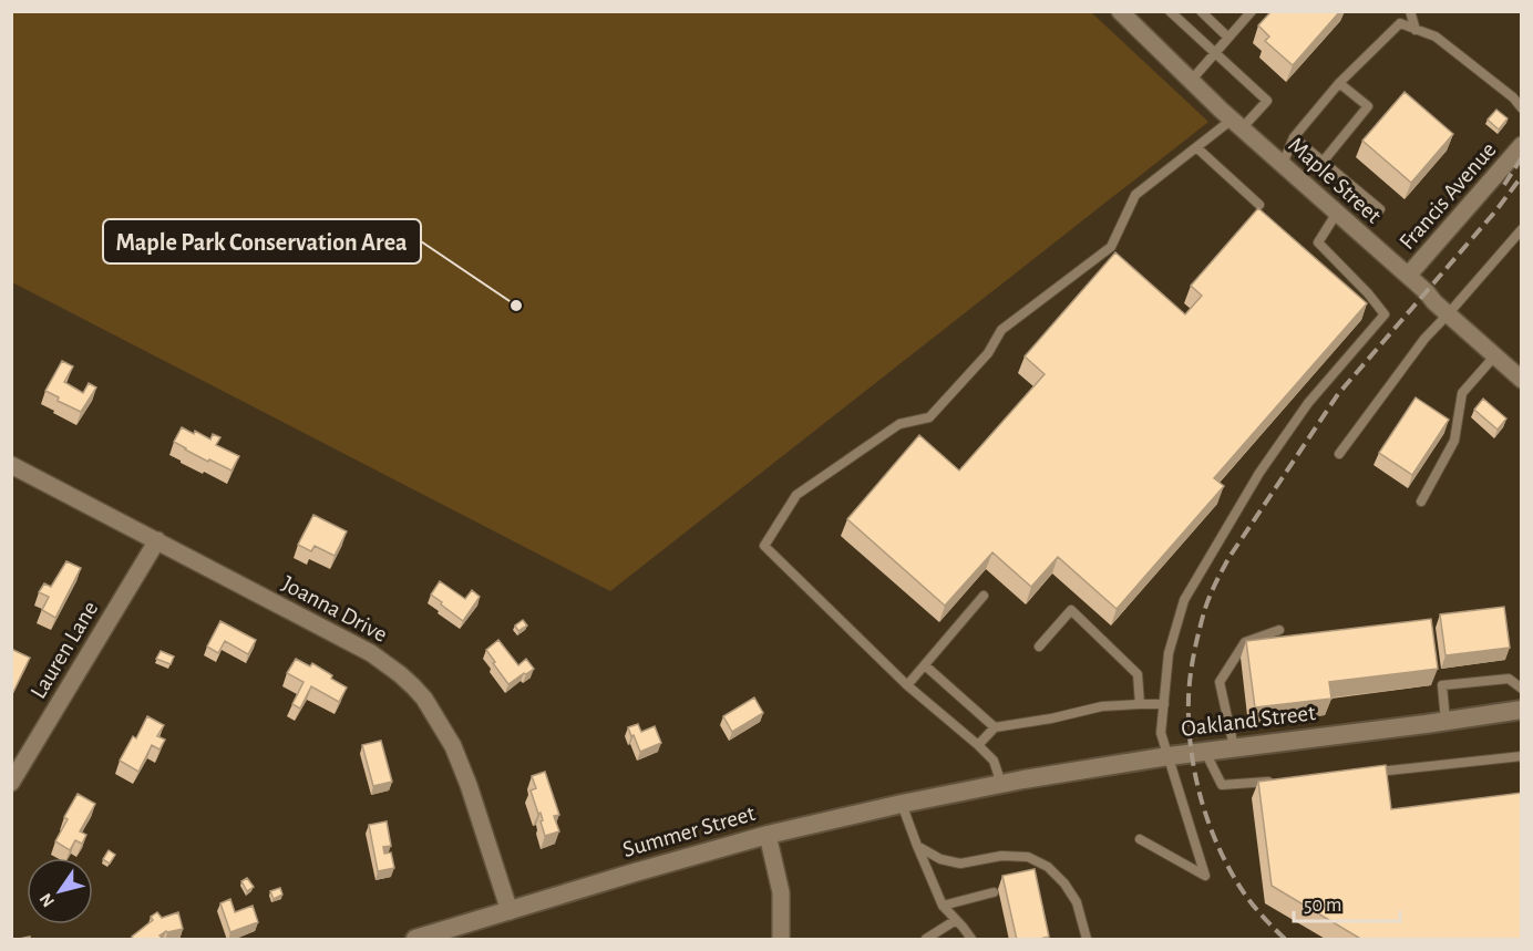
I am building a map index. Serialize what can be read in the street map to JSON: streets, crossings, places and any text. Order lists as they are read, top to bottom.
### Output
{
  "streets": {
    "main road": ["Oakland Street", "Summer Street"],
    "street": [
      "Maple Street",
      "Francis Avenue",
      "Joanna Drive",
      "Lauren Lane"
    ]
  },
  "crossings": [
    ["Maple Street", "Francis Avenue"],
    ["Joanna Drive", "Lauren Lane"],
    ["Joanna Drive", "Summer Street"],
    ["Oakland Street", "Summer Street"]
  ],
  "places": ["Maple Park Conservation Area"],
  "scale_bar": "50 m",
  "north": "bottom left"
}
